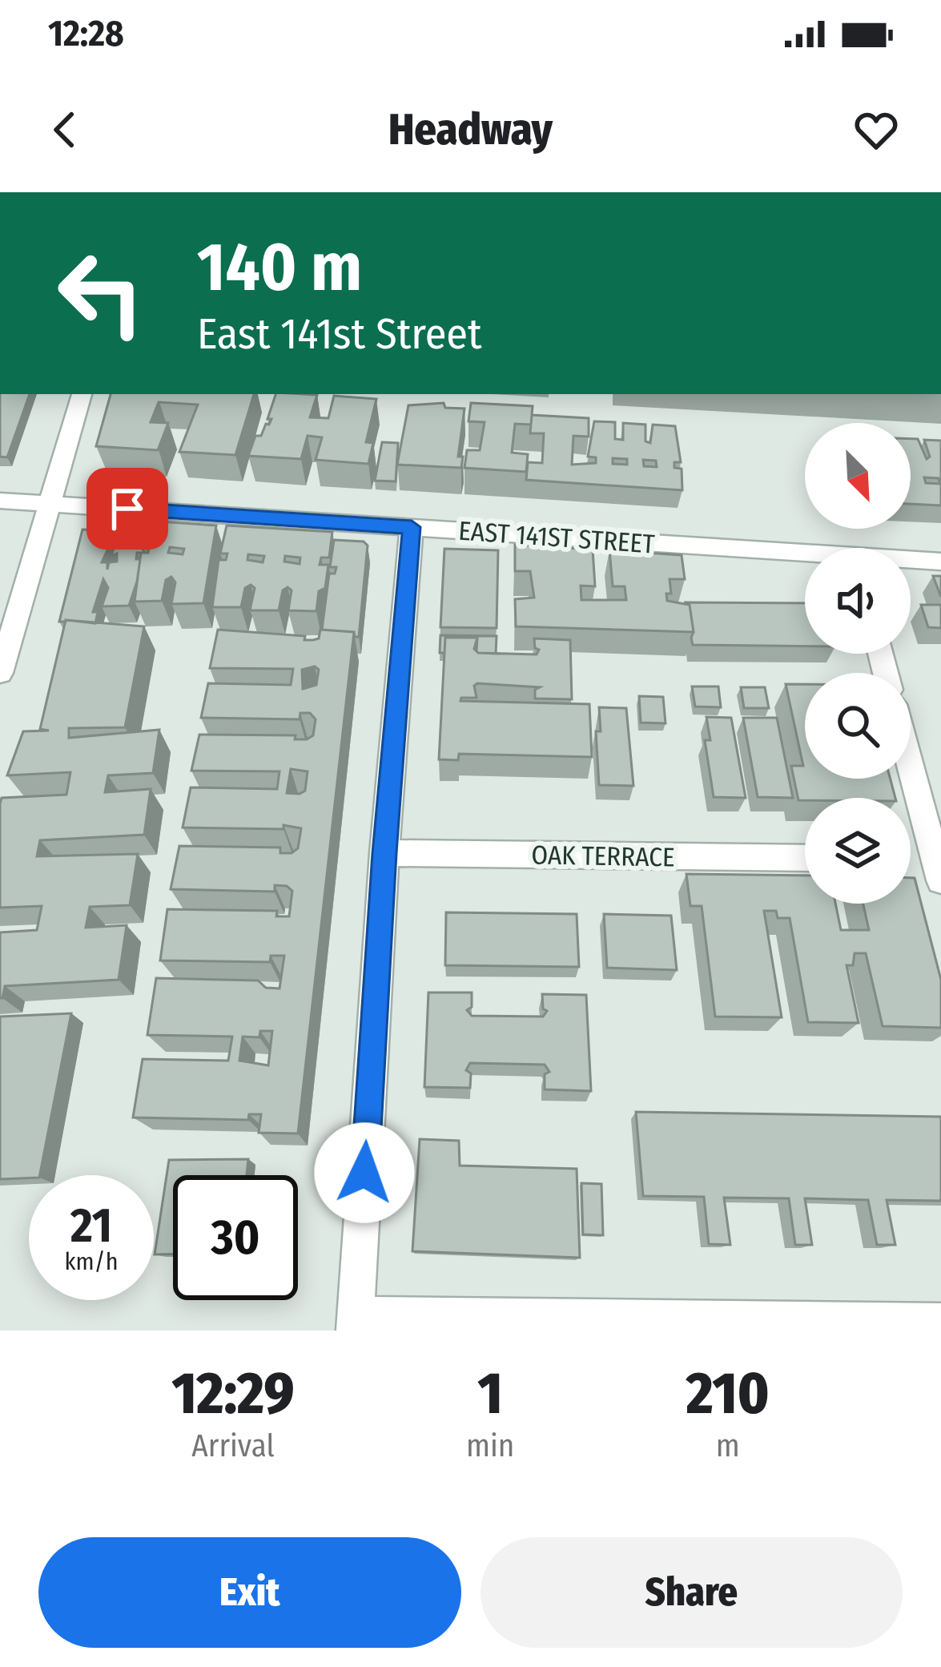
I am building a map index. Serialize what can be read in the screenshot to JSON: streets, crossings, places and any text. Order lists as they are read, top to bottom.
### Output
{
  "streets": {
    "street": ["EAST 141ST STREET", "OAK TERRACE"]
  },
  "north": "bottom right",
  "page": {
    "status": "12:28",
    "header": "Headway",
    "turn": ["140 m", "East 141st Street"],
    "speed": "21 km/h",
    "limit": "30",
    "eta": [
      "12:29",
      "Arrival",
      "1",
      "min",
      "210",
      "m"
    ],
    "buttons": ["Exit", "Share"]
  }
}
